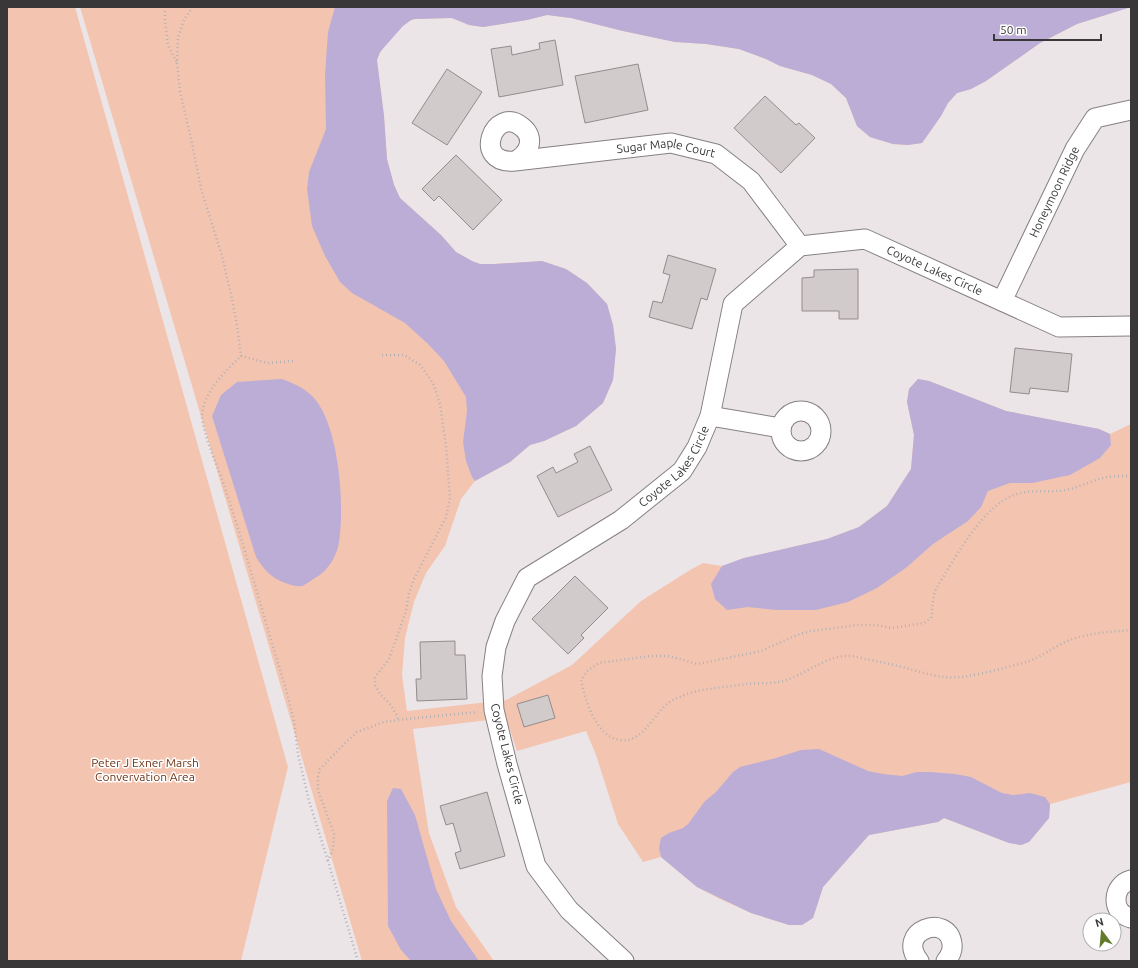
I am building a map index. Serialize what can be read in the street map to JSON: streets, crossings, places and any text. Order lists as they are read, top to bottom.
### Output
{
  "streets": {
    "street": ["Sugar Maple Court", "Honeymoon Ridge", "Coyote Lakes Circle"]
  },
  "crossings": [
    ["Sugar Maple Court", "Coyote Lakes Circle"],
    ["Honeymoon Ridge", "Coyote Lakes Circle"]
  ],
  "parks": ["Peter J Exner Marsh Convervation Area"],
  "scale_bar": "50 m",
  "north": "top"
}
